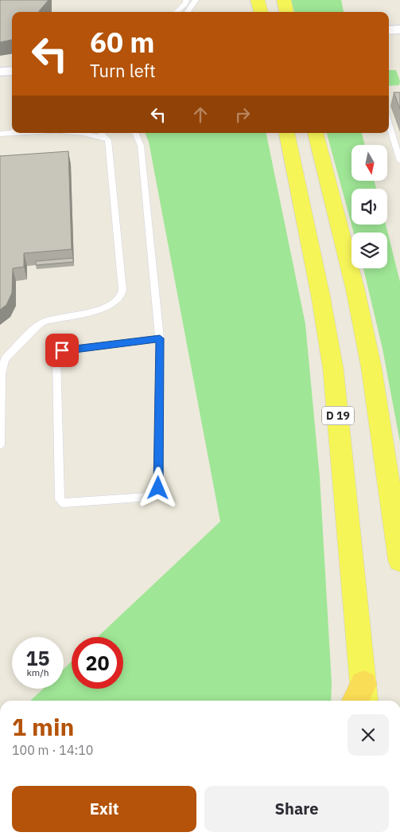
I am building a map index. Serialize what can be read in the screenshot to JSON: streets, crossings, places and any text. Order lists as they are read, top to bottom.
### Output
{
  "streets": {
    "main road": ["D 19"]
  },
  "north": "bottom",
  "page": {
    "turn": ["60 m", "Turn left"],
    "speed": "15 km/h",
    "limit": "20",
    "heading": ["1 min", "100 m · 14:10"],
    "buttons": ["Exit", "Share"]
  }
}
